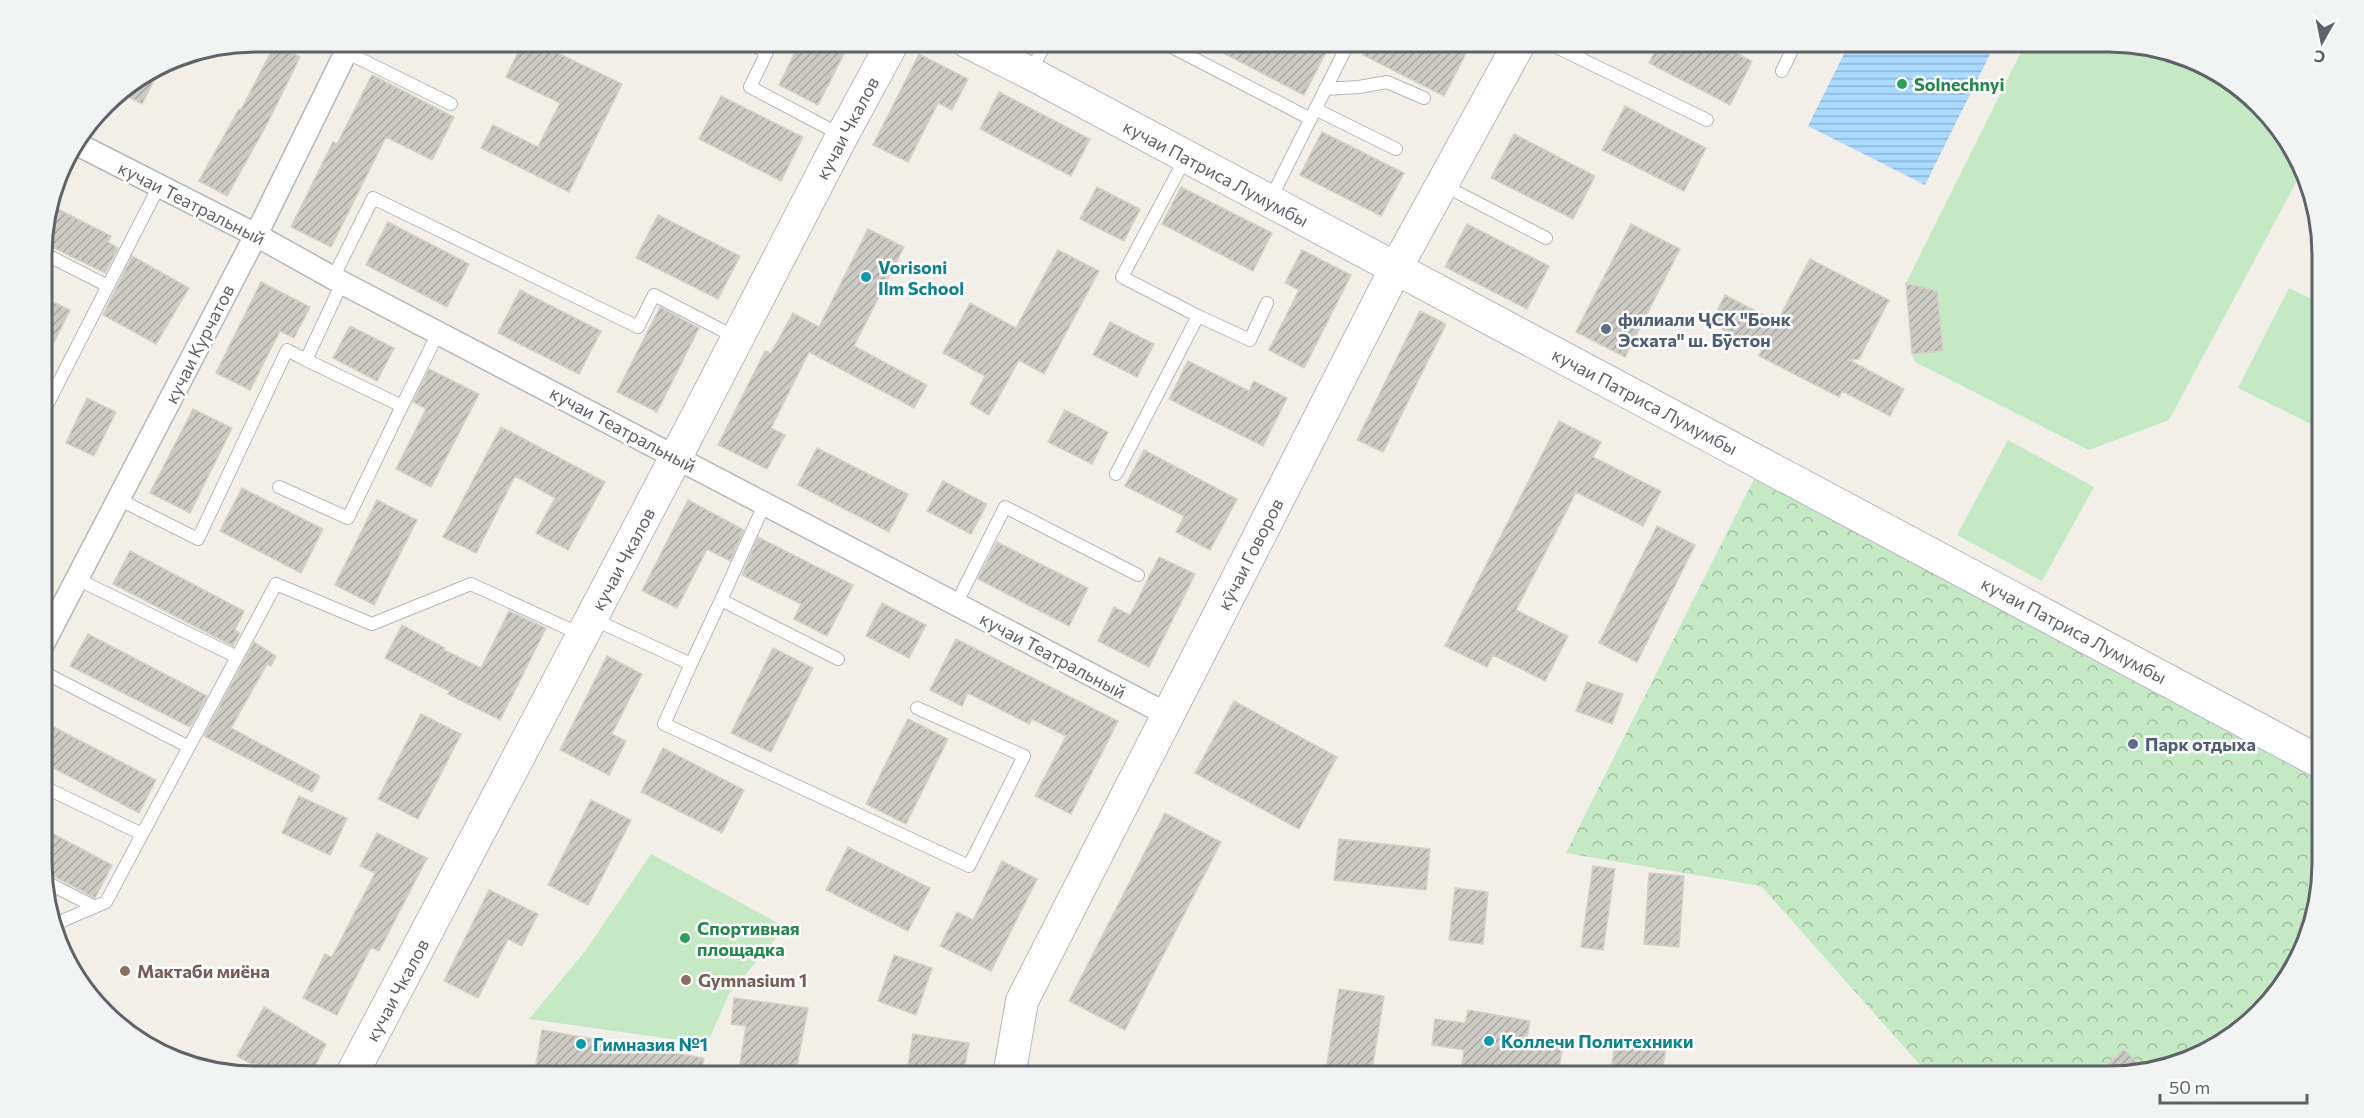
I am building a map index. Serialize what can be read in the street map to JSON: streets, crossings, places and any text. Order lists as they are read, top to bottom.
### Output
{
  "streets": {
    "street": [
      "кучаи Чкалов",
      "кучаи Патриса Лумумбы",
      "кучаи Театральный",
      "кучаи Курчатов",
      "кӯчаи Говоров"
    ]
  },
  "crossings": [
    ["кучаи Чкалов", "кучаи Театральный"],
    ["кучаи Патриса Лумумбы", "кӯчаи Говоров"],
    ["кучаи Театральный", "кучаи Курчатов"],
    ["кучаи Театральный", "кӯчаи Говоров"]
  ],
  "places": [
    "Solnechnyi",
    "Vorisoni Ilm School",
    "филиали ҶСК \"Бонк Эсхата\" ш. Бӯстон",
    "Парк отдыха",
    "Спортивная площадка",
    "Мактаби миёна",
    "Gymnasium 1",
    "Коллечи Политехники",
    "Гимназия №1"
  ],
  "scale_bar": "50 m",
  "north": "bottom"
}
